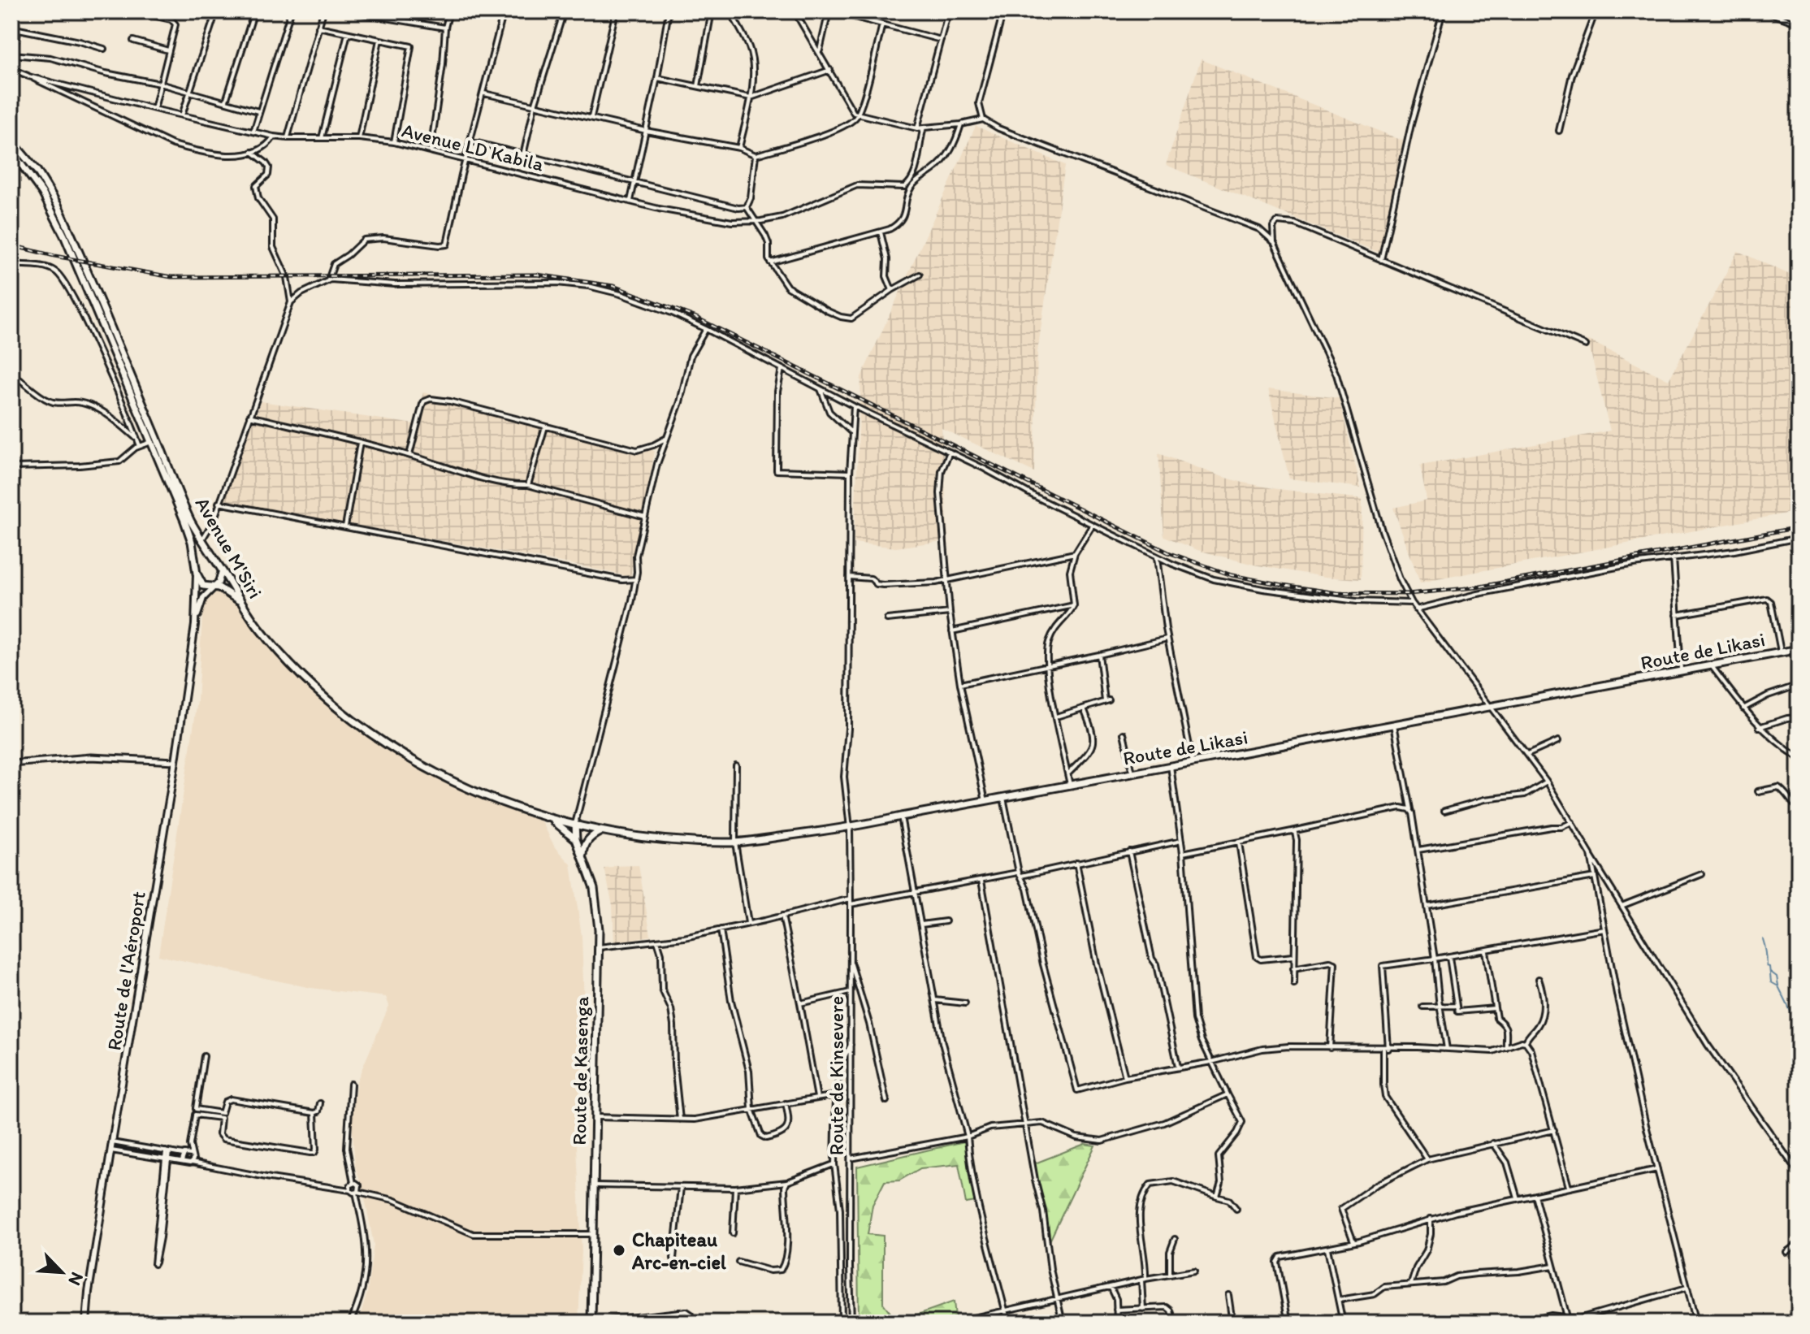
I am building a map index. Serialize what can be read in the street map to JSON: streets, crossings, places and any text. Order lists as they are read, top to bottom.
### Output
{
  "streets": {
    "highway": ["Avenue M'Siri", "Route de Likasi", "Route de Kasenga"],
    "main road": ["Route de l'Aéroport"],
    "street": ["Avenue LD Kabila", "Route de Kinsevere"]
  },
  "crossings": [
    ["Avenue M'Siri", "Route de Likasi"],
    ["Avenue M'Siri", "Route de l'Aéroport"],
    ["Avenue M'Siri", "Route de Kasenga"],
    ["Route de Likasi", "Route de Kasenga"],
    ["Route de Likasi", "Route de Kinsevere"]
  ],
  "places": ["Chapiteau Arc-en-ciel"],
  "north": "bottom right"
}
